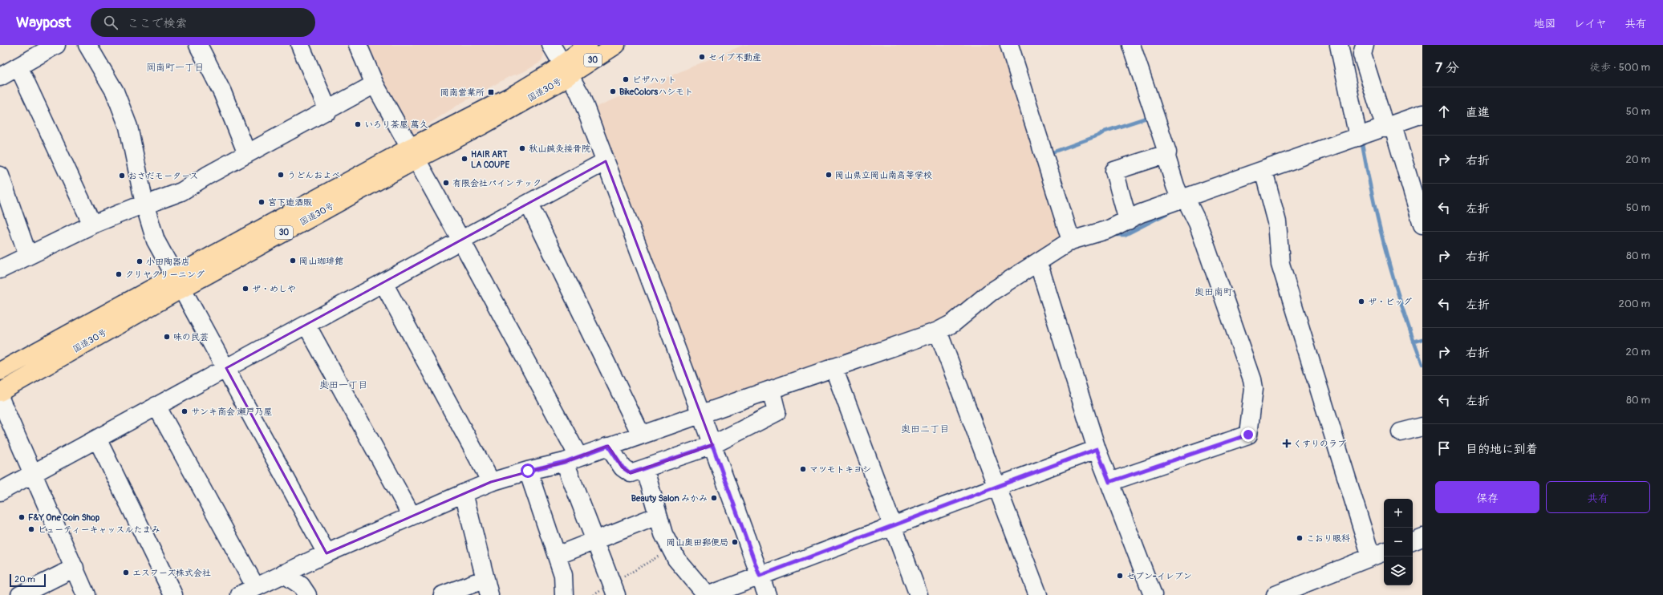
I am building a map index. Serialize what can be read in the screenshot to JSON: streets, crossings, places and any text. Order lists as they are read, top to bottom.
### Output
{
  "streets": {
    "highway": ["30", "国道30号"]
  },
  "districts": [
    "岡南町一丁目",
    "奥田南町",
    "奥田一丁目",
    "奥田二丁目"
  ],
  "places": {
    "other": [
      "セイブ不動産",
      "ピザハット",
      "BikeColorsハシモト",
      "いろり茶屋 萬久",
      "秋山鍼灸接骨院",
      "HAIR ART LA COUPE",
      "うどんおよべ",
      "岡山県立岡山南高等学校",
      "おさだモータース",
      "有限会社パインテック",
      "宮下迪酒販",
      "岡山珈琲館",
      "小田陶器店",
      "クリヤクリーニング",
      "ザ・めしや",
      "ザ・ビッグ",
      "味の民芸",
      "サンキ商会 瀬戸乃屋",
      "マツモトキヨシ",
      "Beauty Salon みかみ",
      "F&Y One Coin Shop",
      "ビューティーキャッスルたまみ",
      "こおり眼科",
      "岡山奥田郵便局",
      "エスフーズ株式会社",
      "セブン-イレブン"
    ],
    "transit": ["岡南営業所"],
    "health": ["くすりのラブ"]
  },
  "scale_bar": "20 m",
  "page": {
    "header": "Waypost",
    "search": "ここで検索",
    "nav": ["地図", "レイヤ", "共有"],
    "heading": ["7 分", "徒歩 · 500 m"],
    "list": [
      ["直進", "50 m"],
      ["右折", "20 m"],
      ["左折", "50 m"],
      ["右折", "80 m"],
      ["左折", "200 m"],
      ["右折", "20 m"],
      ["左折", "80 m"],
      "目的地に到着"
    ],
    "buttons": ["保存", "共有"],
    "map_buttons": ["+", "−"],
    "scale": "20 m"
  }
}
